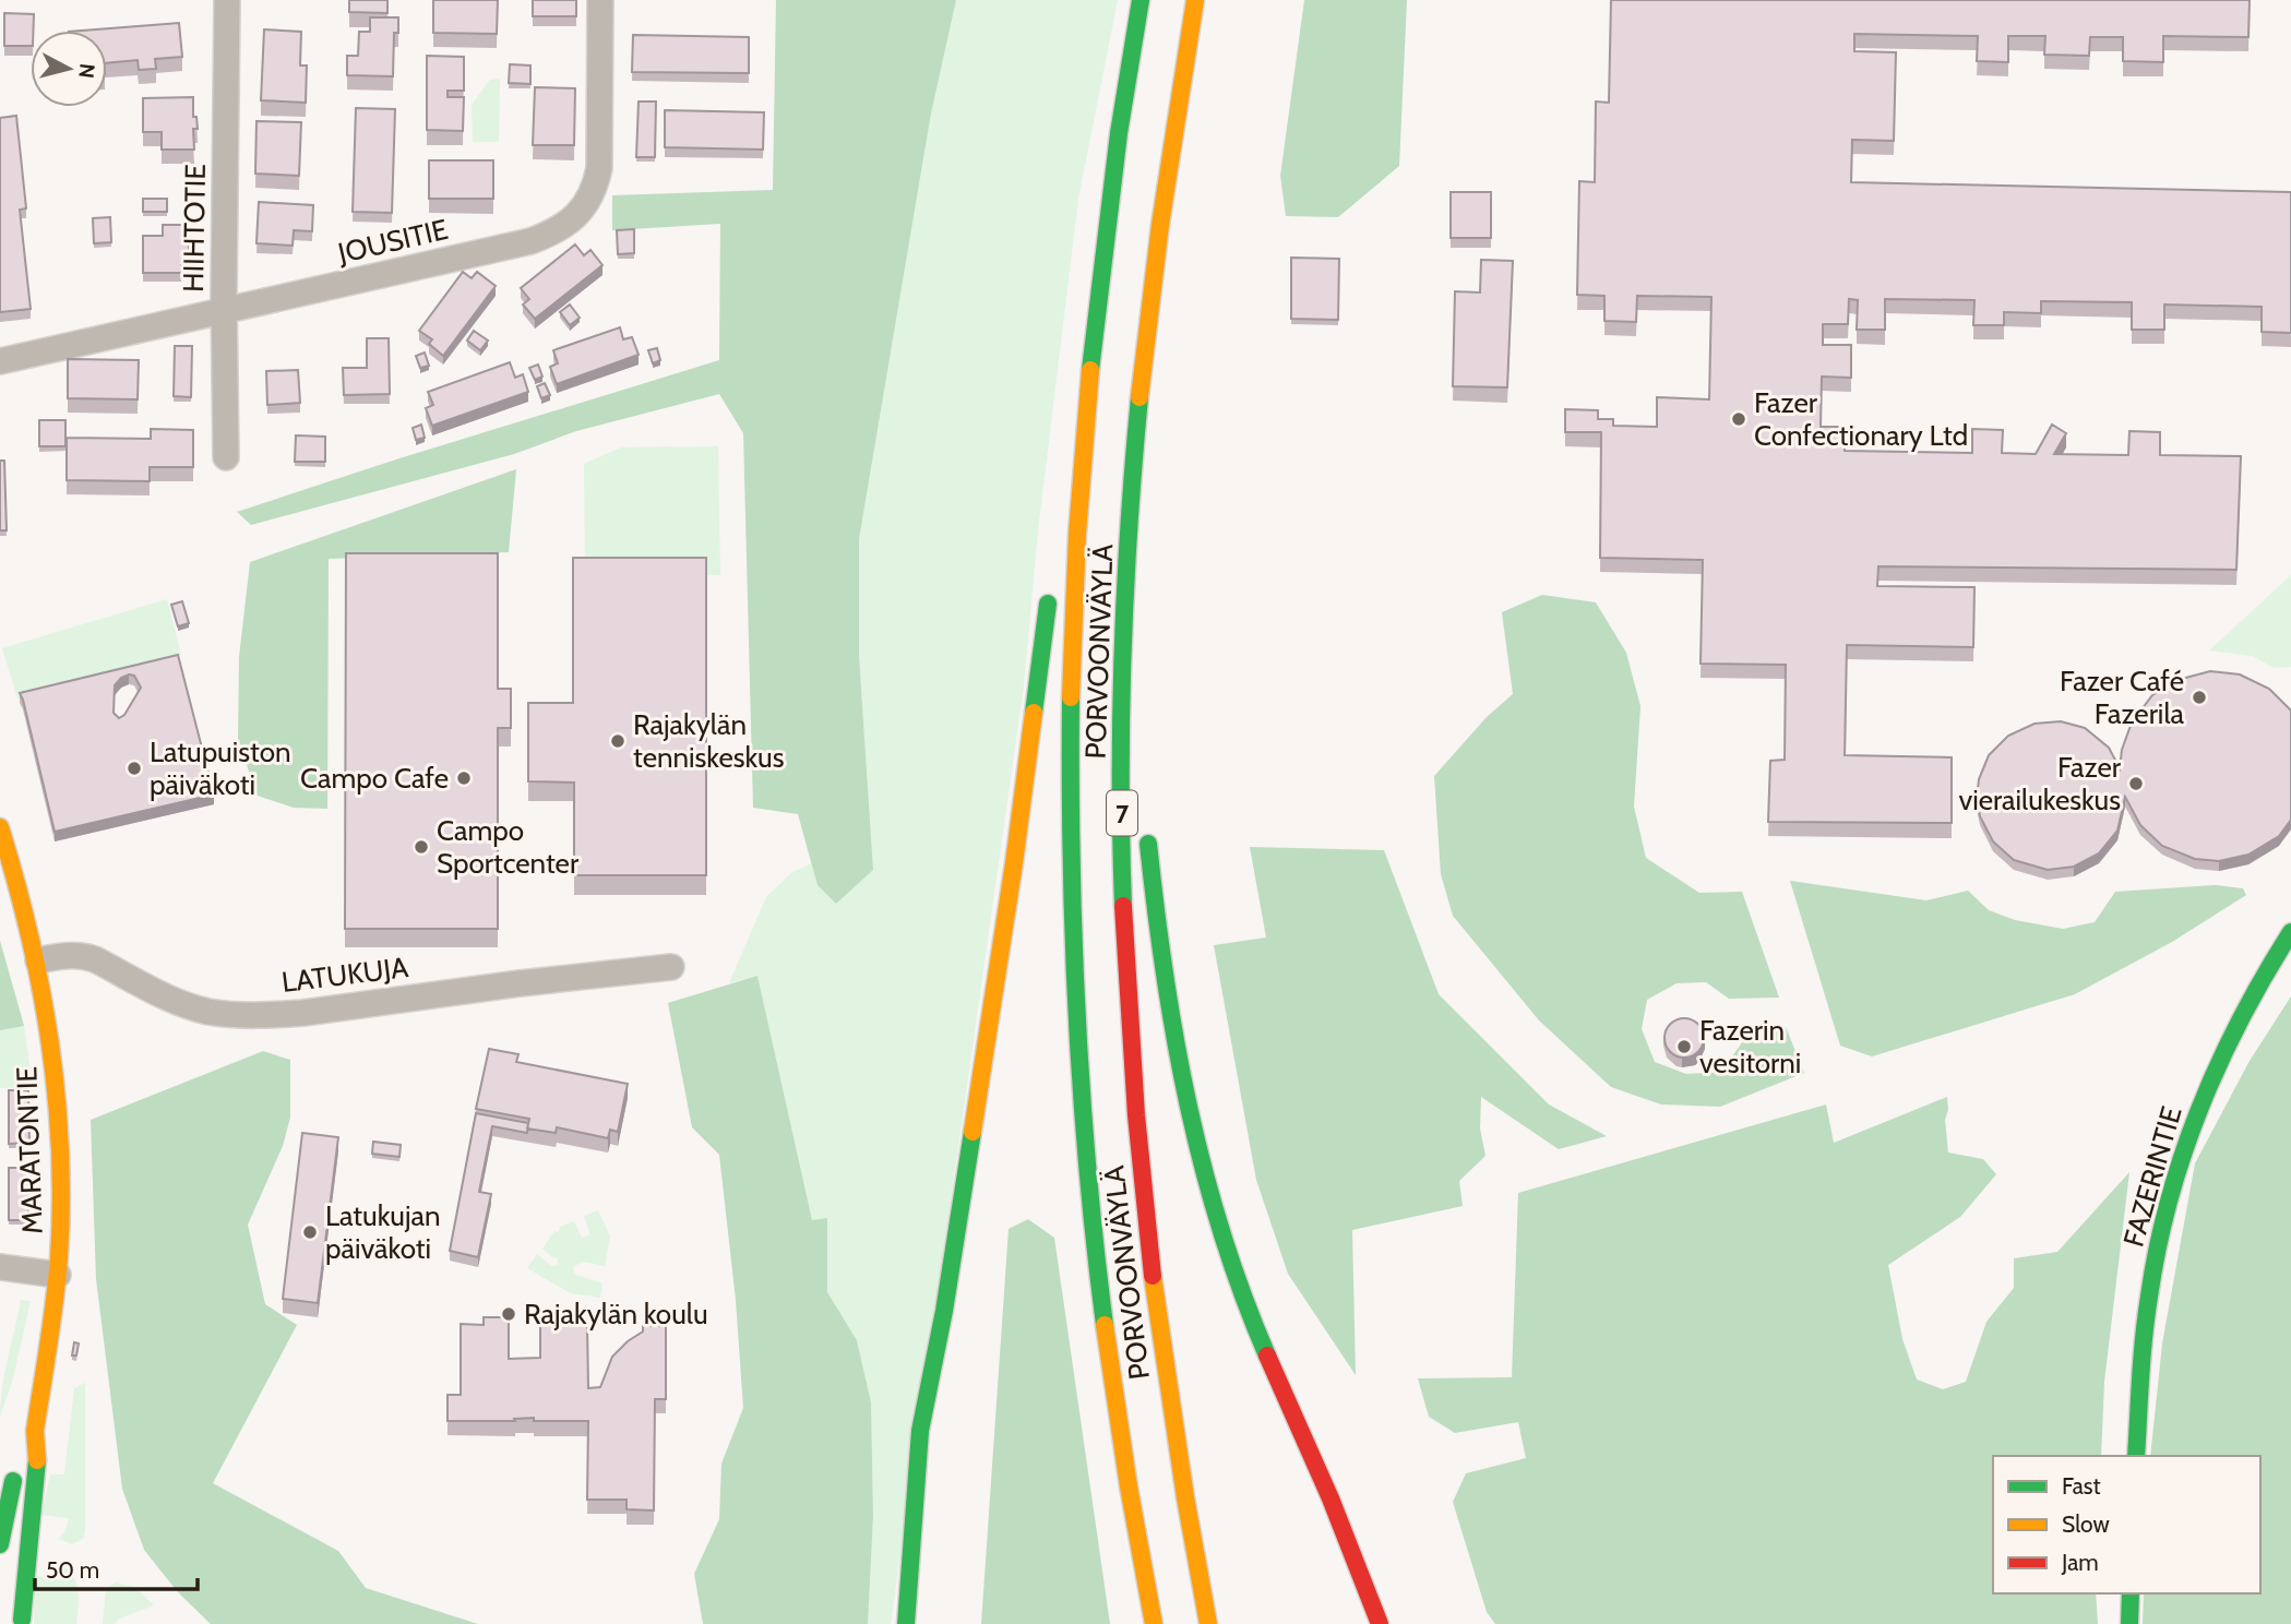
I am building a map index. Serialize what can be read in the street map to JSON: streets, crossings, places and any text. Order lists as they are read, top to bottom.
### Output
{
  "streets": {
    "main road": [
      "PORVOONVÄYLÄ",
      "7",
      "MARATONTIE",
      "FAZERINTIE"
    ],
    "street": ["HIIHTOTIE", "JOUSITIE", "LATUKUJA"]
  },
  "crossings": [
    ["HIIHTOTIE", "JOUSITIE"],
    ["LATUKUJA", "MARATONTIE"]
  ],
  "places": [
    "Fazer Confectionary Ltd",
    "Fazer Café Fazerila",
    "Rajakylän tenniskeskus",
    "Latupuiston päiväkoti",
    "Campo Cafe",
    "Fazer vierailukeskus",
    "Campo Sportcenter",
    "Fazerin vesitorni",
    "Latukujan päiväkoti",
    "Rajakylän koulu"
  ],
  "legend": ["Fast", "Slow", "Jam"],
  "scale_bar": "50 m",
  "north": "right"
}
